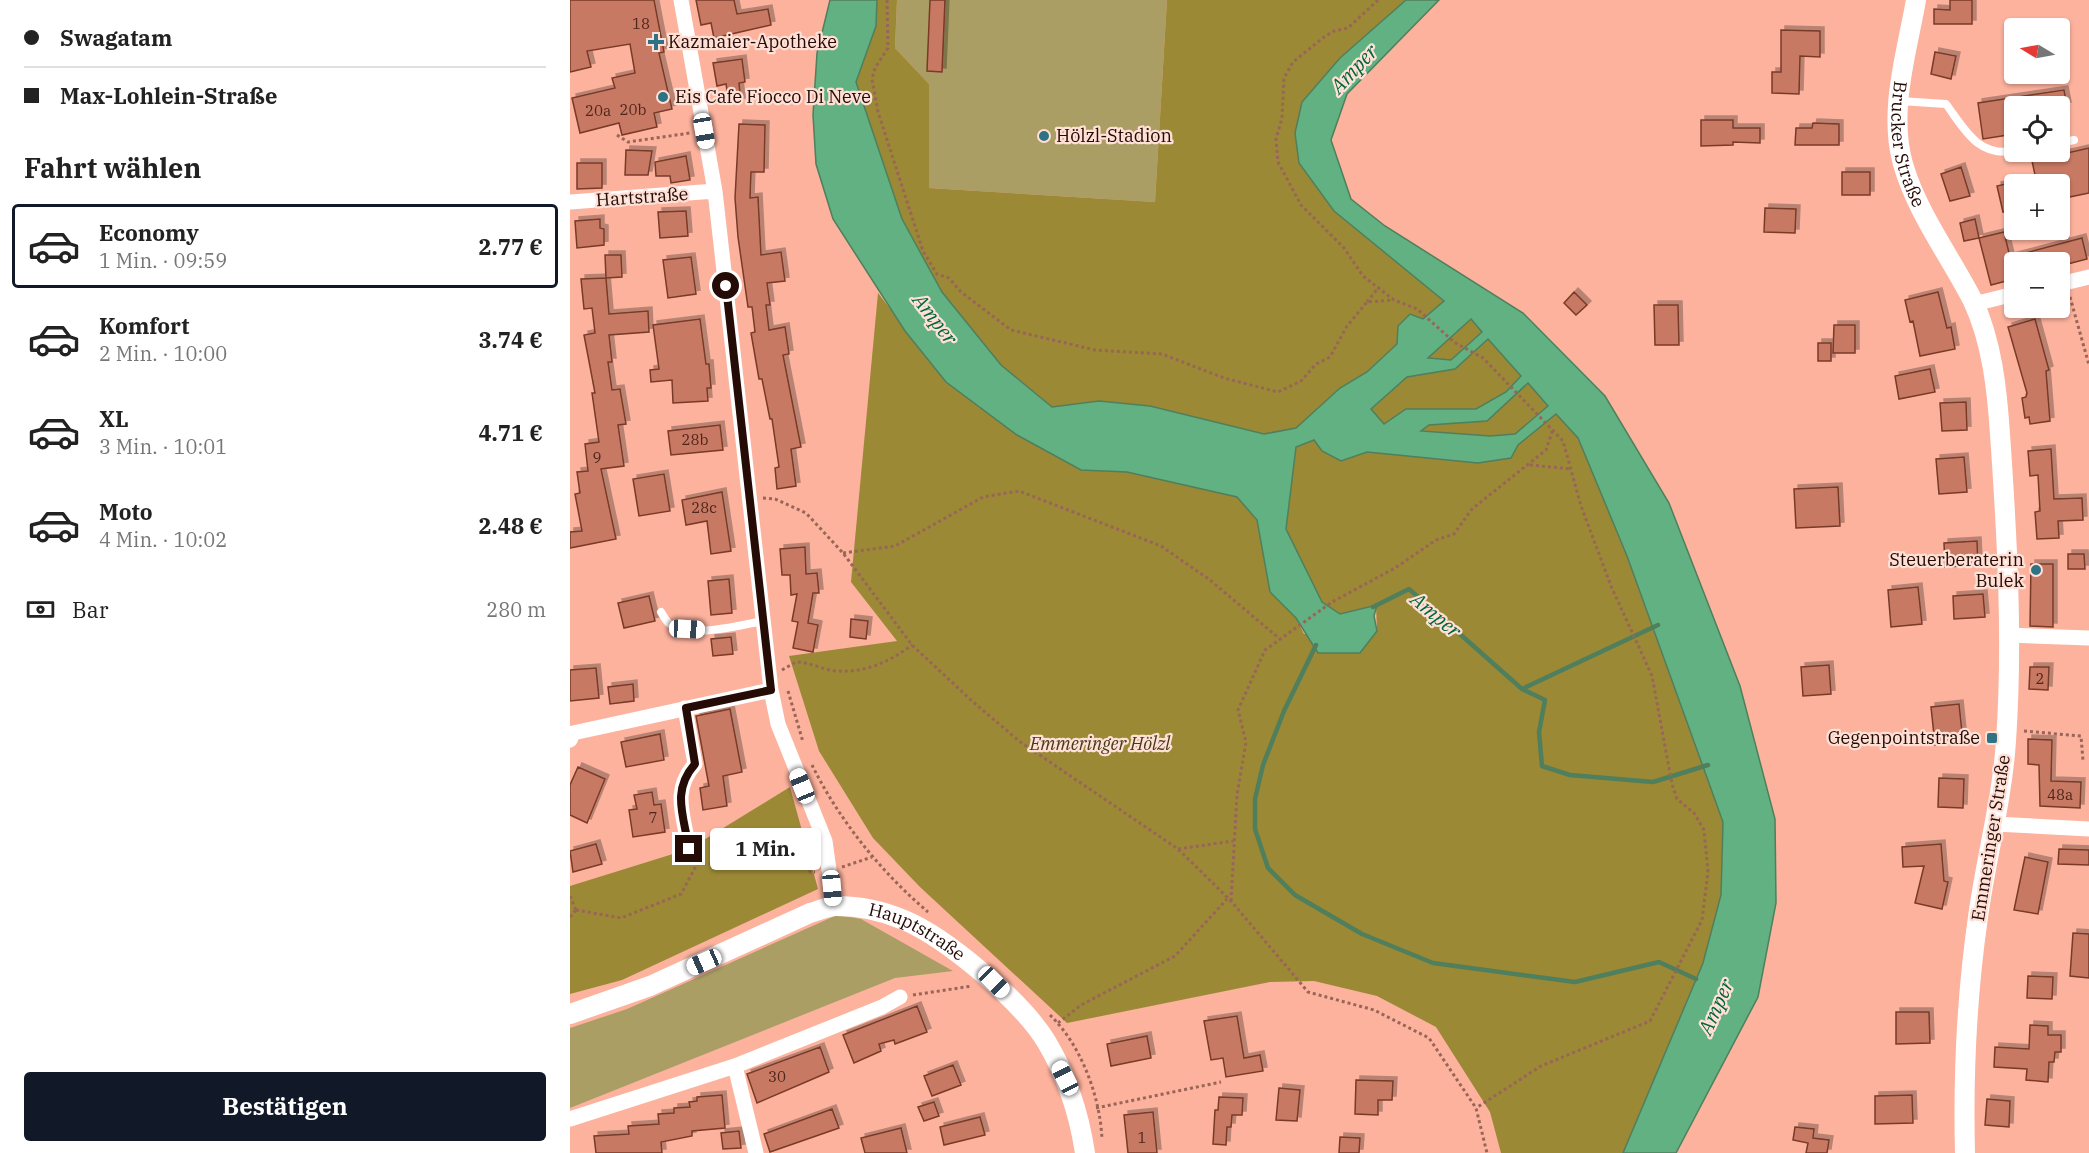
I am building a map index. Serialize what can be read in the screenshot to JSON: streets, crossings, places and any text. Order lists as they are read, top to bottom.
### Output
{
  "streets": {
    "street": [
      "Brucker Straße",
      "Hartstraße",
      "Emmeringer Straße",
      "Hauptstraße"
    ]
  },
  "crossings": [
    ["Brucker Straße", "Emmeringer Straße"]
  ],
  "water": ["Amper"],
  "parks": ["Emmeringer Hölzl"],
  "places": {
    "health": ["Kazmaier-Apotheke"],
    "other": ["Eis Cafe Fiocco Di Neve", "Hölzl-Stadion", "Steuerberaterin Bulek"],
    "transit": ["Gegenpointstraße"]
  },
  "house_numbers": [
    "18",
    "20b",
    "20a",
    "28b",
    "9",
    "28c",
    "2",
    "48a",
    "7",
    "30",
    "1"
  ],
  "north": "left",
  "page": {
    "banner": ["Swagatam", "Max-Lohlein-Straße"],
    "map_buttons": ["+", "−"],
    "heading": "Fahrt wählen",
    "list": [
      {
        "name": "Economy",
        "note": "1 Min. · 09:59",
        "value": "2.77 €"
      },
      {
        "name": "Komfort",
        "note": "2 Min. · 10:00",
        "value": "3.74 €"
      },
      {
        "name": "XL",
        "note": "3 Min. · 10:01",
        "value": "4.71 €"
      },
      {
        "name": "Moto",
        "note": "4 Min. · 10:02",
        "value": "2.48 €"
      }
    ],
    "pay": ["Bar", "280 m"],
    "bubble": "1 Min.",
    "buttons": "Bestätigen"
  }
}
